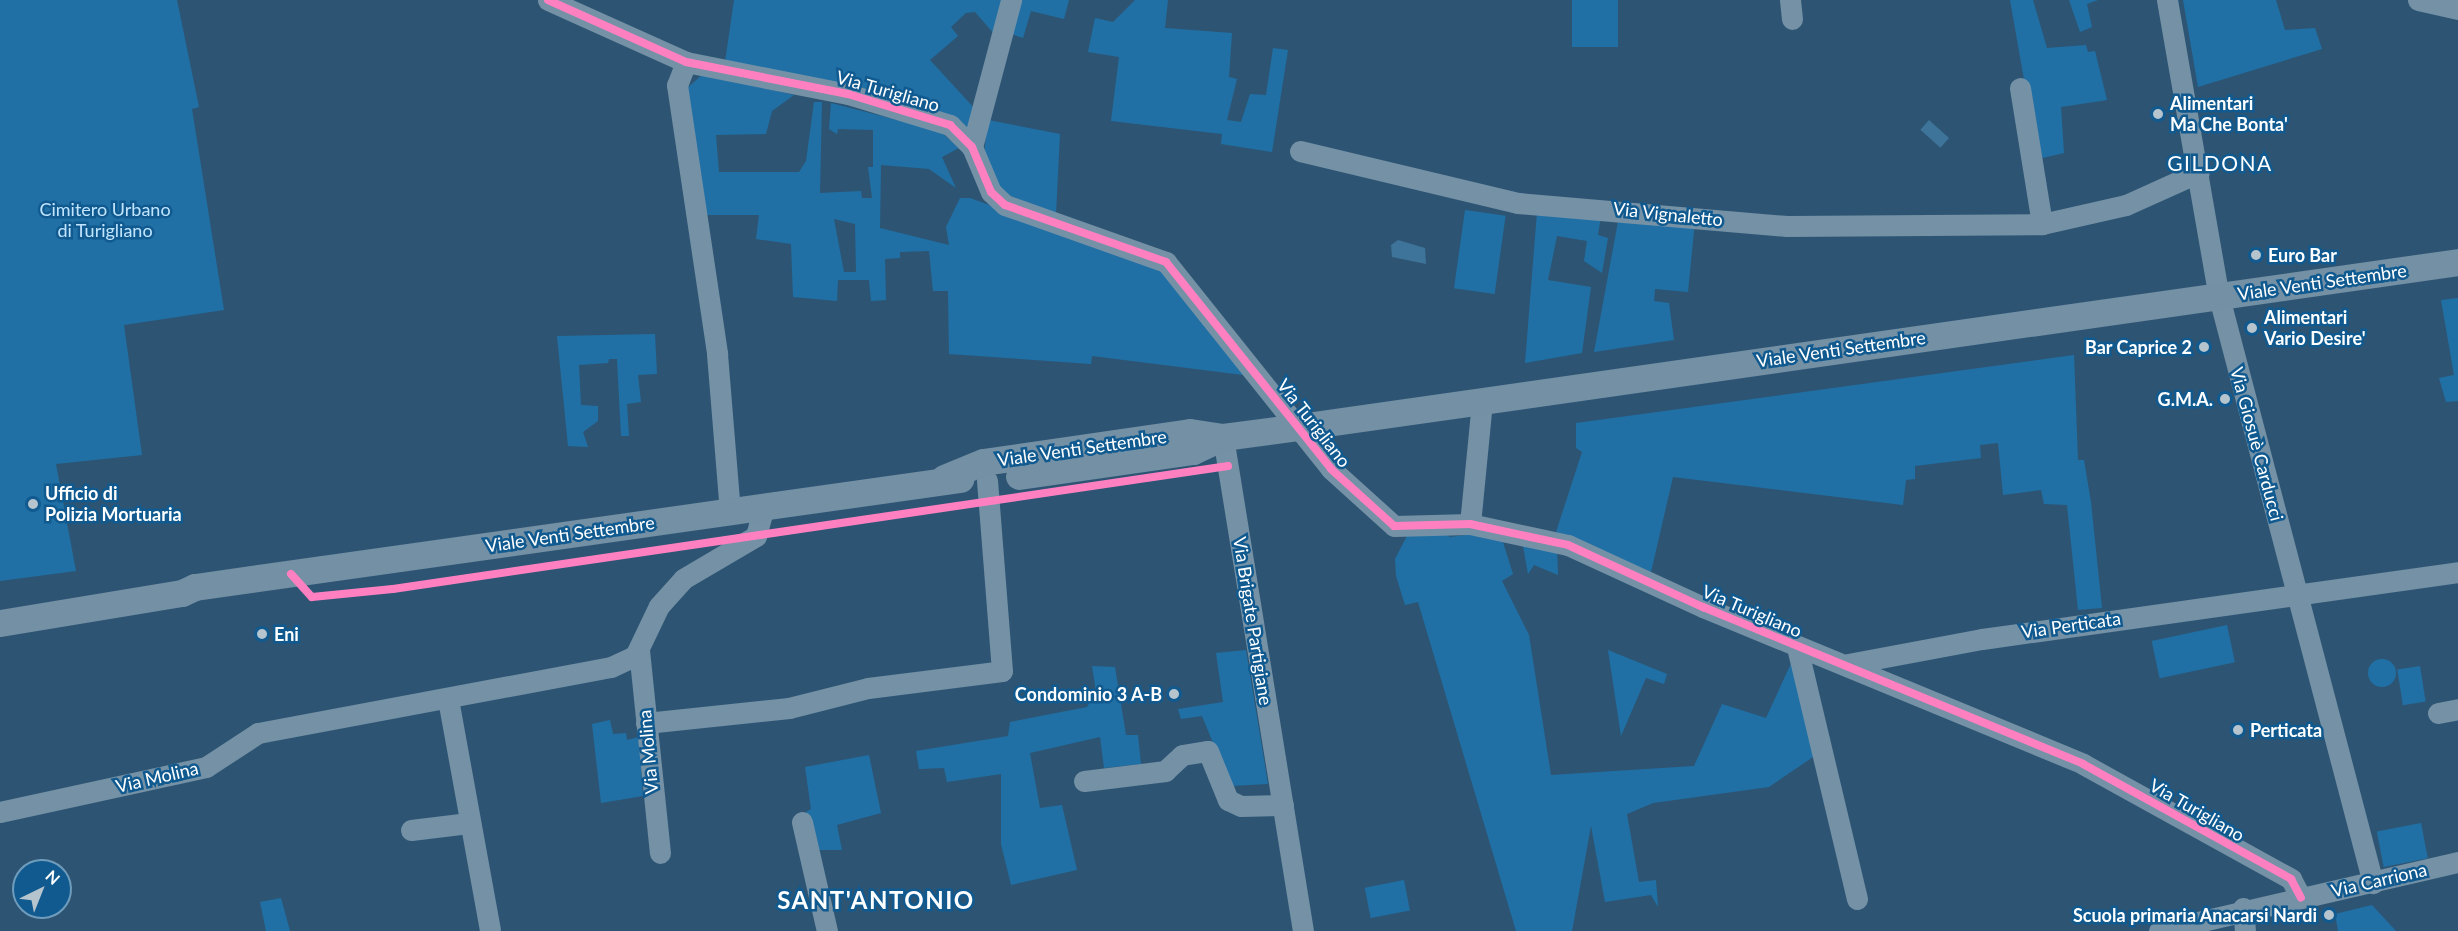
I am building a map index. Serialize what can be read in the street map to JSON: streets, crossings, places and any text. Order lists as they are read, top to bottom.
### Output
{
  "streets": {
    "main road": ["Viale Venti Settembre"],
    "street": [
      "Via Turigliano",
      "Via Vignaletto",
      "Via Giosuè Carducci",
      "Via Brigate Partigiane",
      "Via Perticata",
      "Via Molina",
      "Via Carriona"
    ]
  },
  "crossings": [
    ["Via Turigliano", "Viale Venti Settembre"],
    ["Via Turigliano", "Via Perticata"],
    ["Via Turigliano", "Via Carriona"],
    ["Via Vignaletto", "Via Giosuè Carducci"],
    ["Viale Venti Settembre", "Via Giosuè Carducci"],
    ["Viale Venti Settembre", "Via Brigate Partigiane"],
    ["Viale Venti Settembre", "Via Molina"],
    ["Via Giosuè Carducci", "Via Perticata"],
    ["Via Giosuè Carducci", "Via Carriona"]
  ],
  "districts": ["GILDONA", "SANT'ANTONIO"],
  "parks": ["Cimitero Urbano di Turigliano"],
  "places": [
    "Alimentari Ma Che Bonta'",
    "Euro Bar",
    "Alimentari Vario Desire'",
    "Bar Caprice 2",
    "G.M.A.",
    "Ufficio di Polizia Mortuaria",
    "Eni",
    "Condominio 3 A-B",
    "Perticata",
    "Scuola primaria Anacarsi Nardi"
  ],
  "north": "top right"
}
